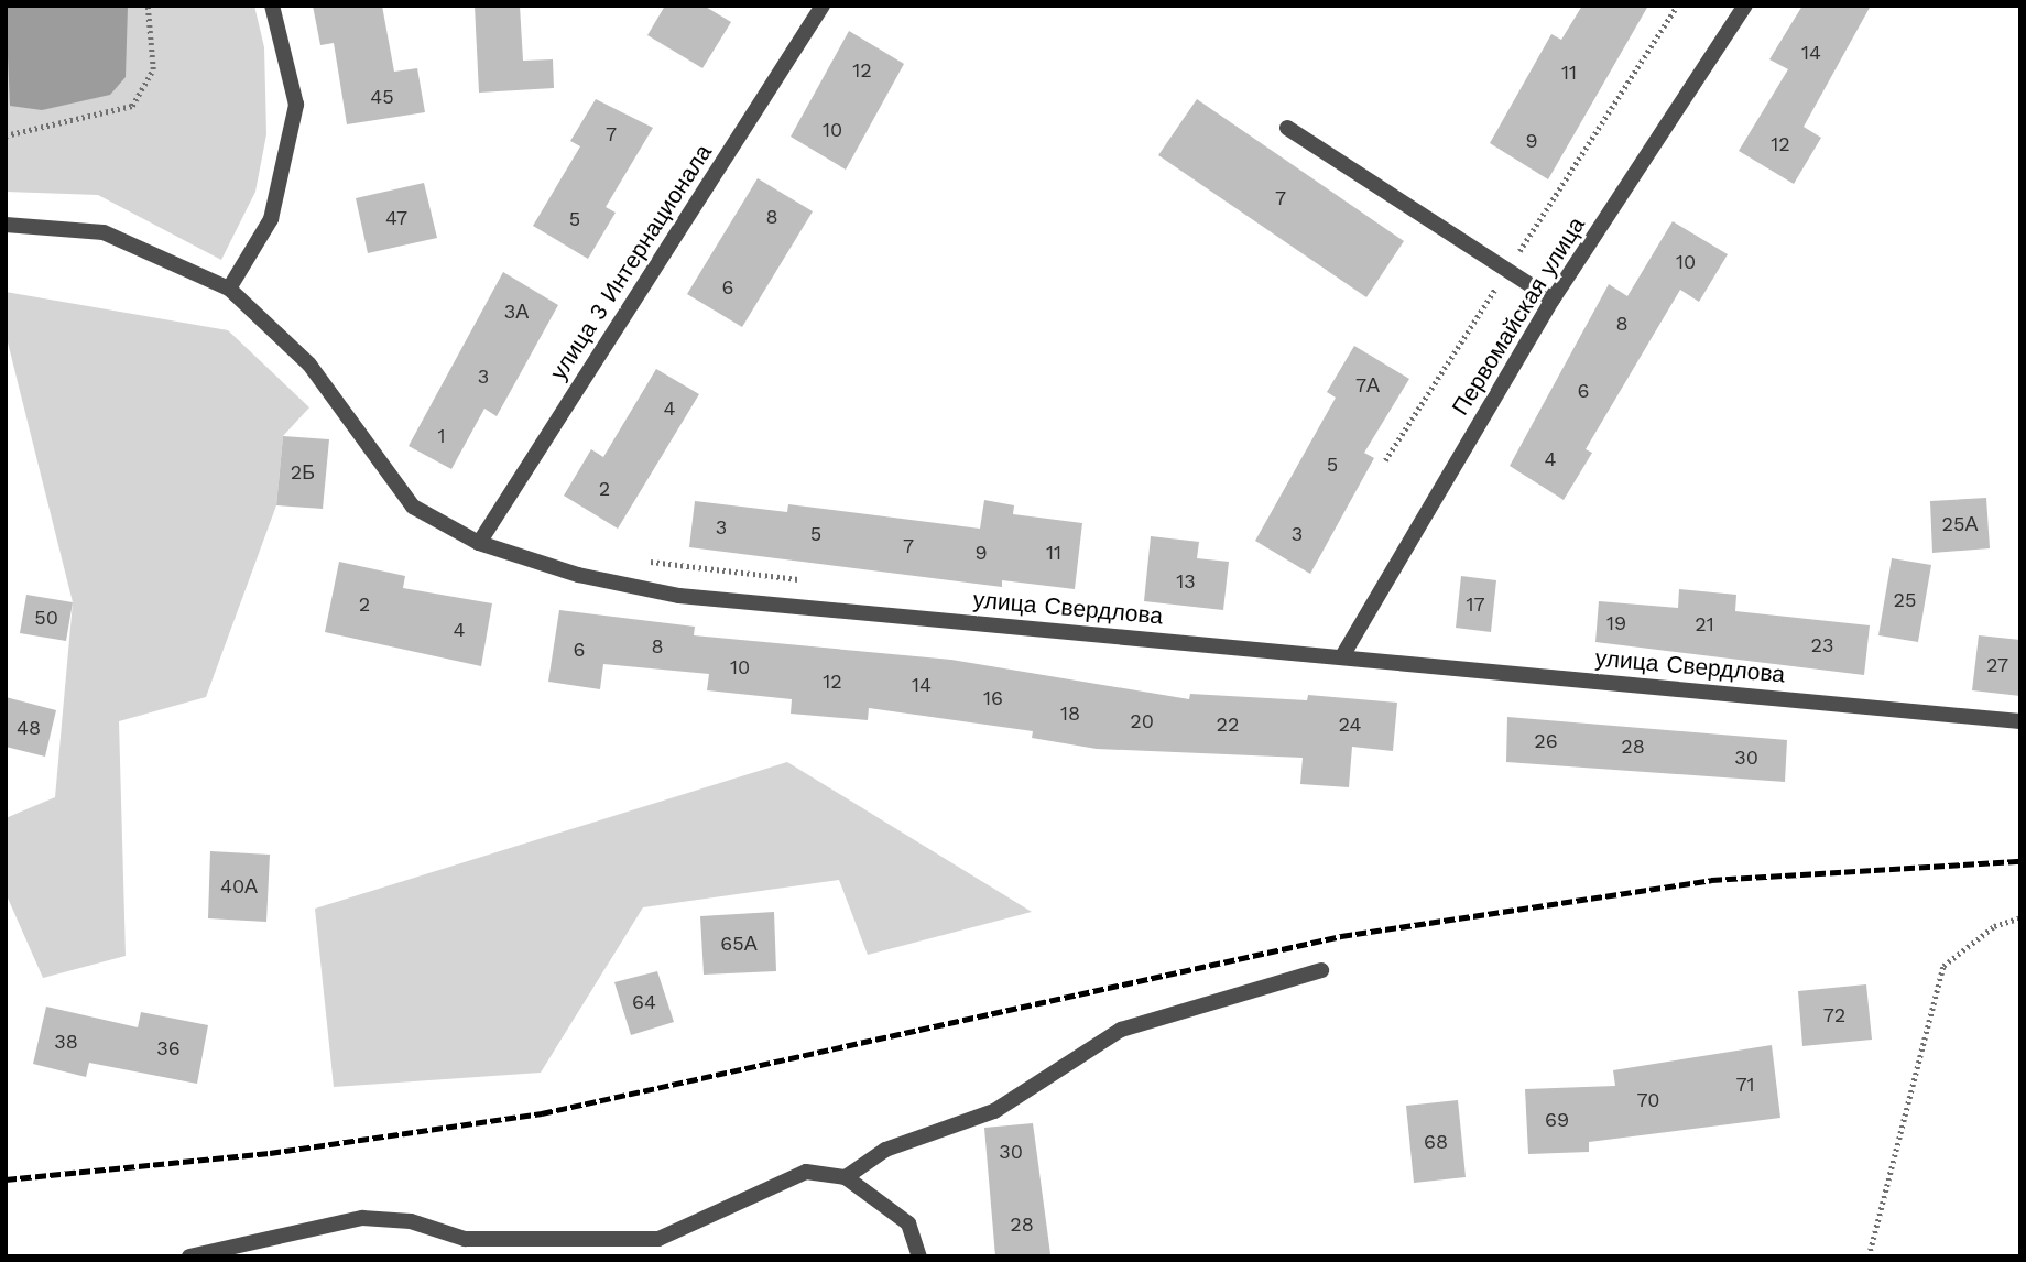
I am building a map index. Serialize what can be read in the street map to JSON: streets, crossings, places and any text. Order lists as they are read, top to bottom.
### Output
{
  "streets": {
    "street": ["улица 3 Интернационала", "Первомайская улица", "улица Свердлова"]
  },
  "crossings": [
    ["улица 3 Интернационала", "улица Свердлова"],
    ["Первомайская улица", "улица Свердлова"]
  ],
  "house_numbers": [
    "14",
    "12",
    "11",
    "45",
    "10",
    "7",
    "9",
    "12",
    "7",
    "8",
    "47",
    "5",
    "10",
    "6",
    "3А",
    "8",
    "3",
    "7А",
    "6",
    "4",
    "1",
    "4",
    "5",
    "2Б",
    "2",
    "25А",
    "3",
    "5",
    "3",
    "7",
    "9",
    "11",
    "13",
    "25",
    "2",
    "17",
    "50",
    "19",
    "21",
    "4",
    "23",
    "8",
    "6",
    "27",
    "10",
    "12",
    "14",
    "16",
    "18",
    "20",
    "22",
    "24",
    "48",
    "26",
    "28",
    "30",
    "40А",
    "65А",
    "64",
    "72",
    "38",
    "36",
    "71",
    "70",
    "69",
    "68",
    "30",
    "28"
  ]
}
